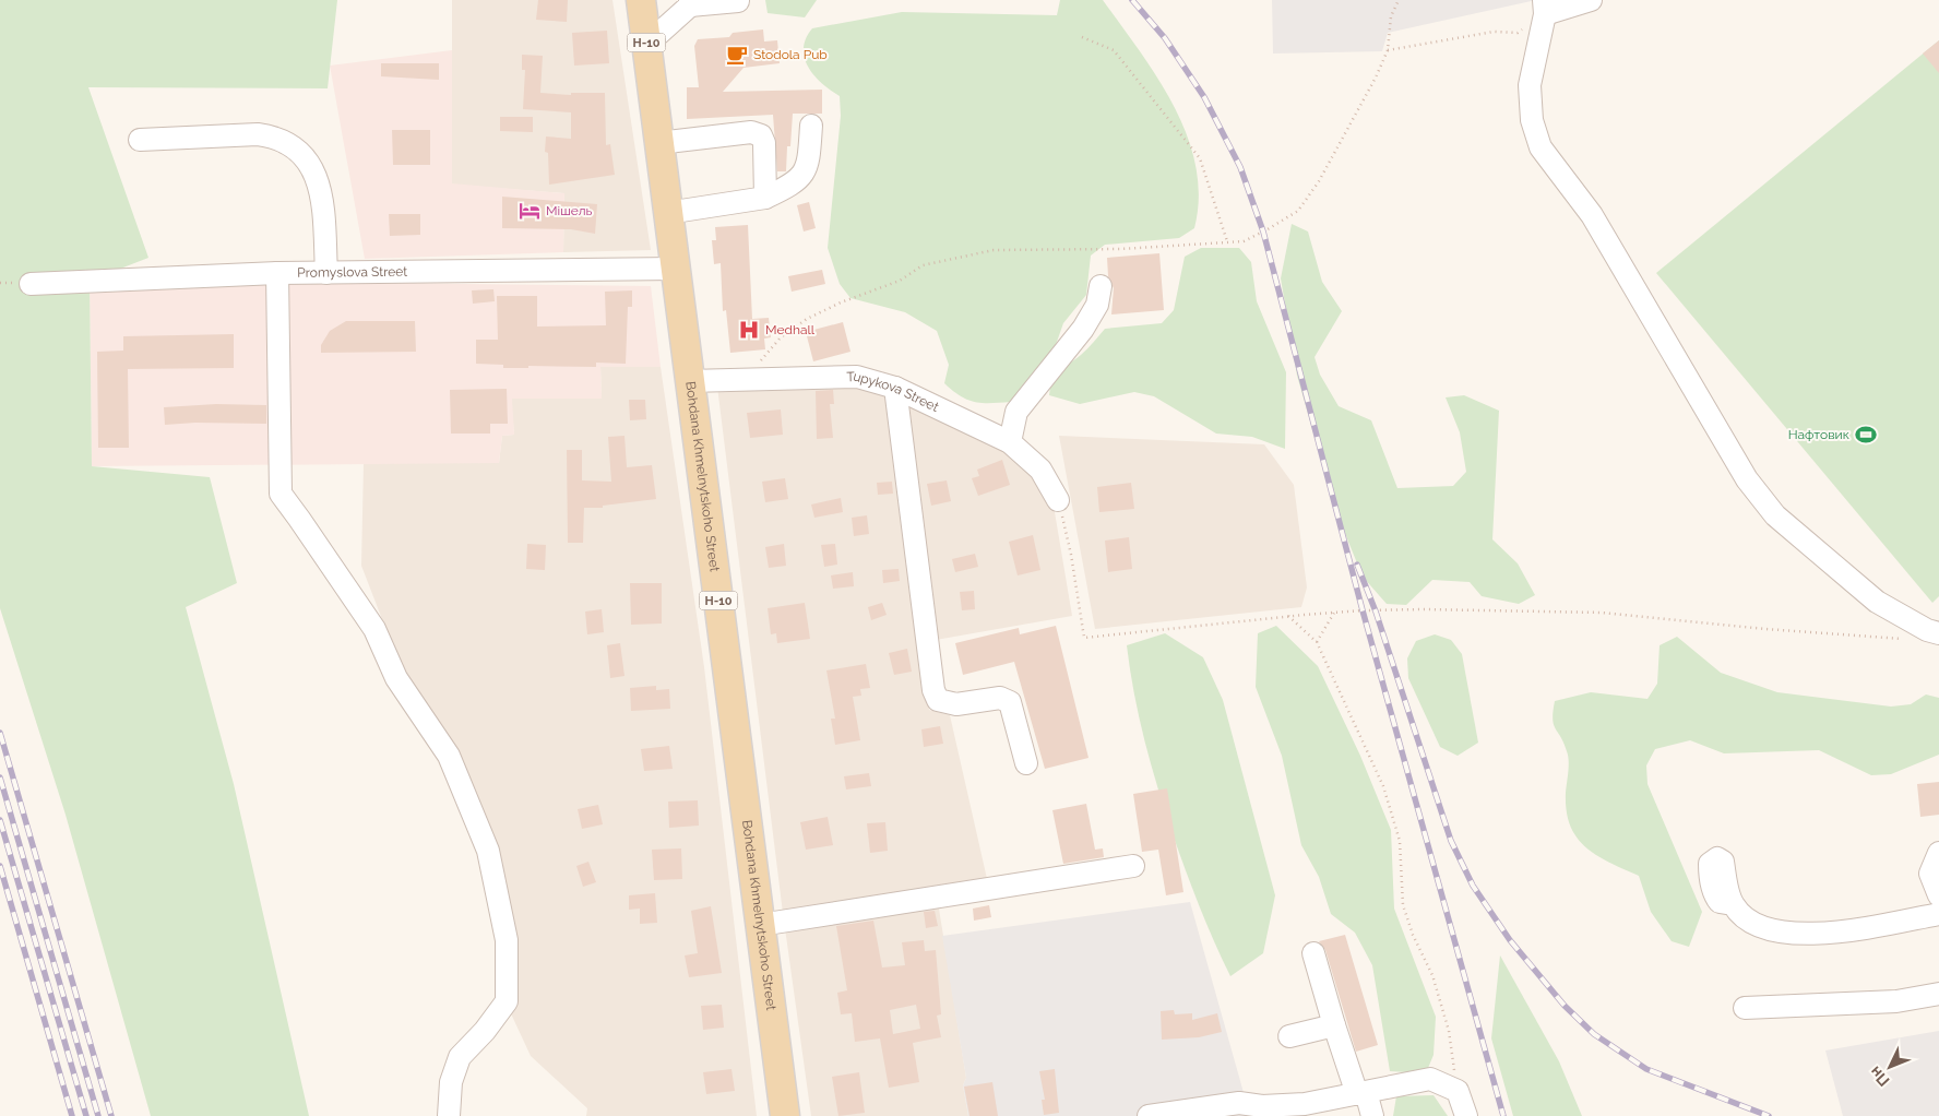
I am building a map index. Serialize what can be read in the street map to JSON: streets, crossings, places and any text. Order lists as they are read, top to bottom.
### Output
{
  "streets": {
    "main road": ["Н-10", "Bohdana Khmelnytskoho Street"],
    "street": ["Promyslova Street", "Tupykova Street"]
  },
  "crossings": [
    ["Promyslova Street", "Bohdana Khmelnytskoho Street"],
    ["Tupykova Street", "Bohdana Khmelnytskoho Street"]
  ],
  "places": {
    "cafe": ["Stodola Pub"],
    "hotel": ["Мішель"],
    "hospital": ["Medhall"],
    "sports": ["Нафтовик"]
  },
  "north": "bottom left"
}
